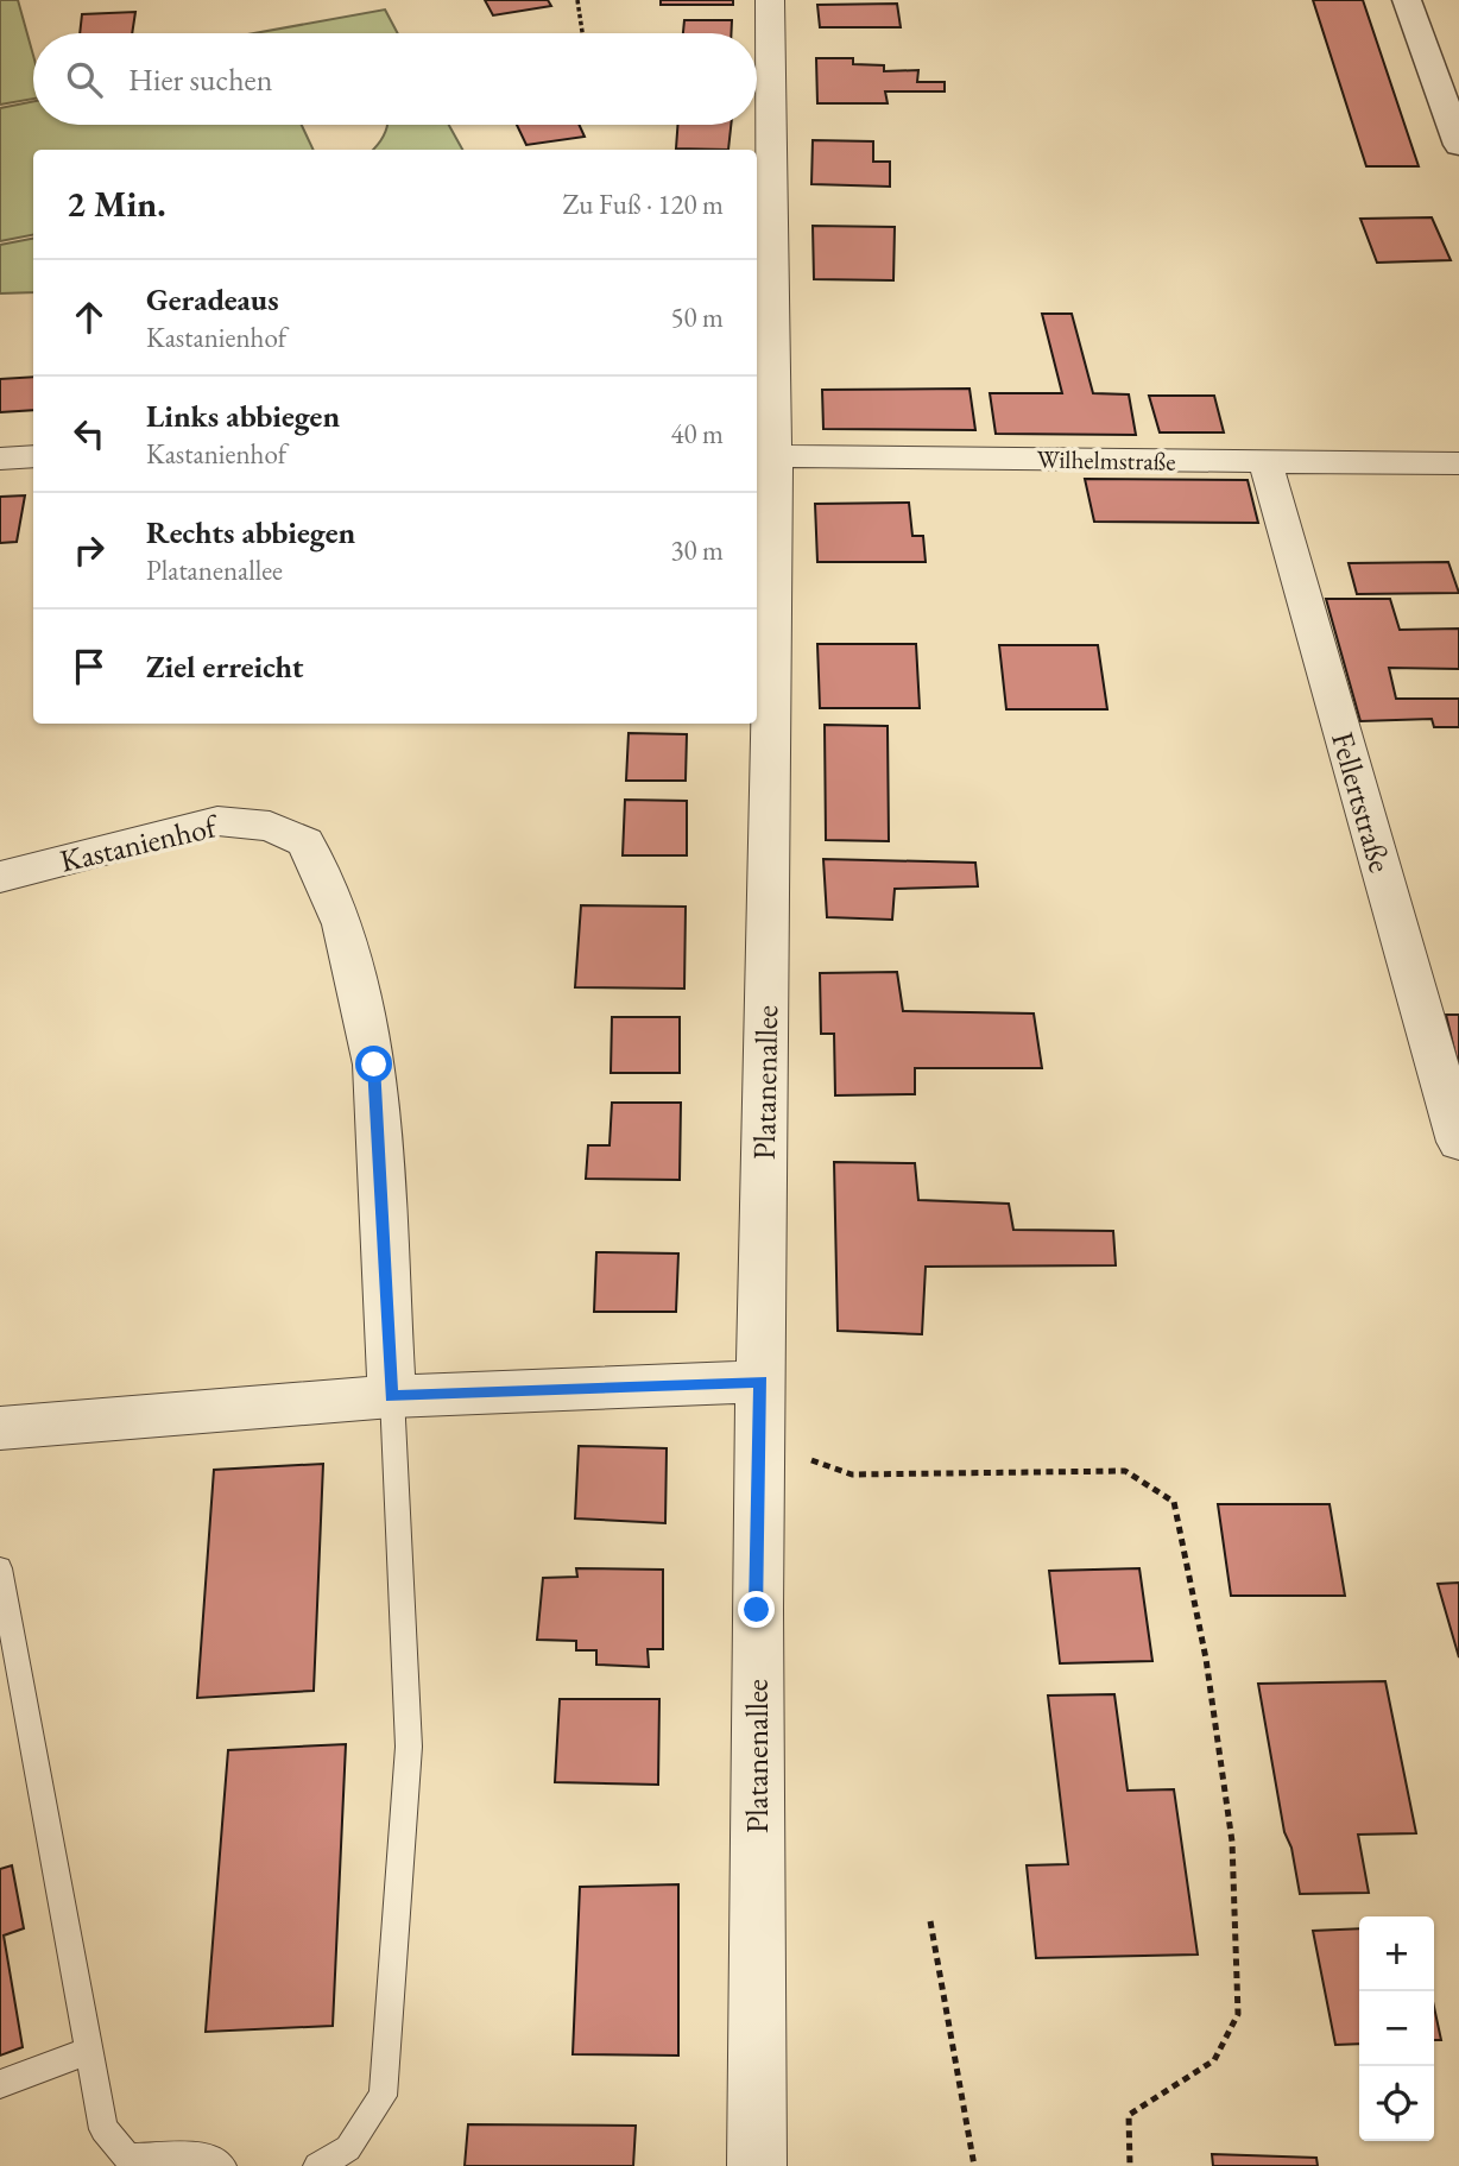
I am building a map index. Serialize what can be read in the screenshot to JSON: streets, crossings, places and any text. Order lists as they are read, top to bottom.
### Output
{
  "streets": {
    "street": [
      "Wilhelmstraße",
      "Fellertstraße",
      "Kastanienhof",
      "Platanenallee"
    ]
  },
  "crossings": [
    ["Wilhelmstraße", "Fellertstraße"],
    ["Wilhelmstraße", "Platanenallee"]
  ],
  "page": {
    "search": "Hier suchen",
    "heading": ["2 Min.", "Zu Fuß · 120 m"],
    "list": [
      ["Geradeaus", "Kastanienhof", "50 m"],
      ["Links abbiegen", "Kastanienhof", "40 m"],
      ["Rechts abbiegen", "Platanenallee", "30 m"],
      "Ziel erreicht"
    ],
    "map_buttons": ["+", "−"]
  }
}
